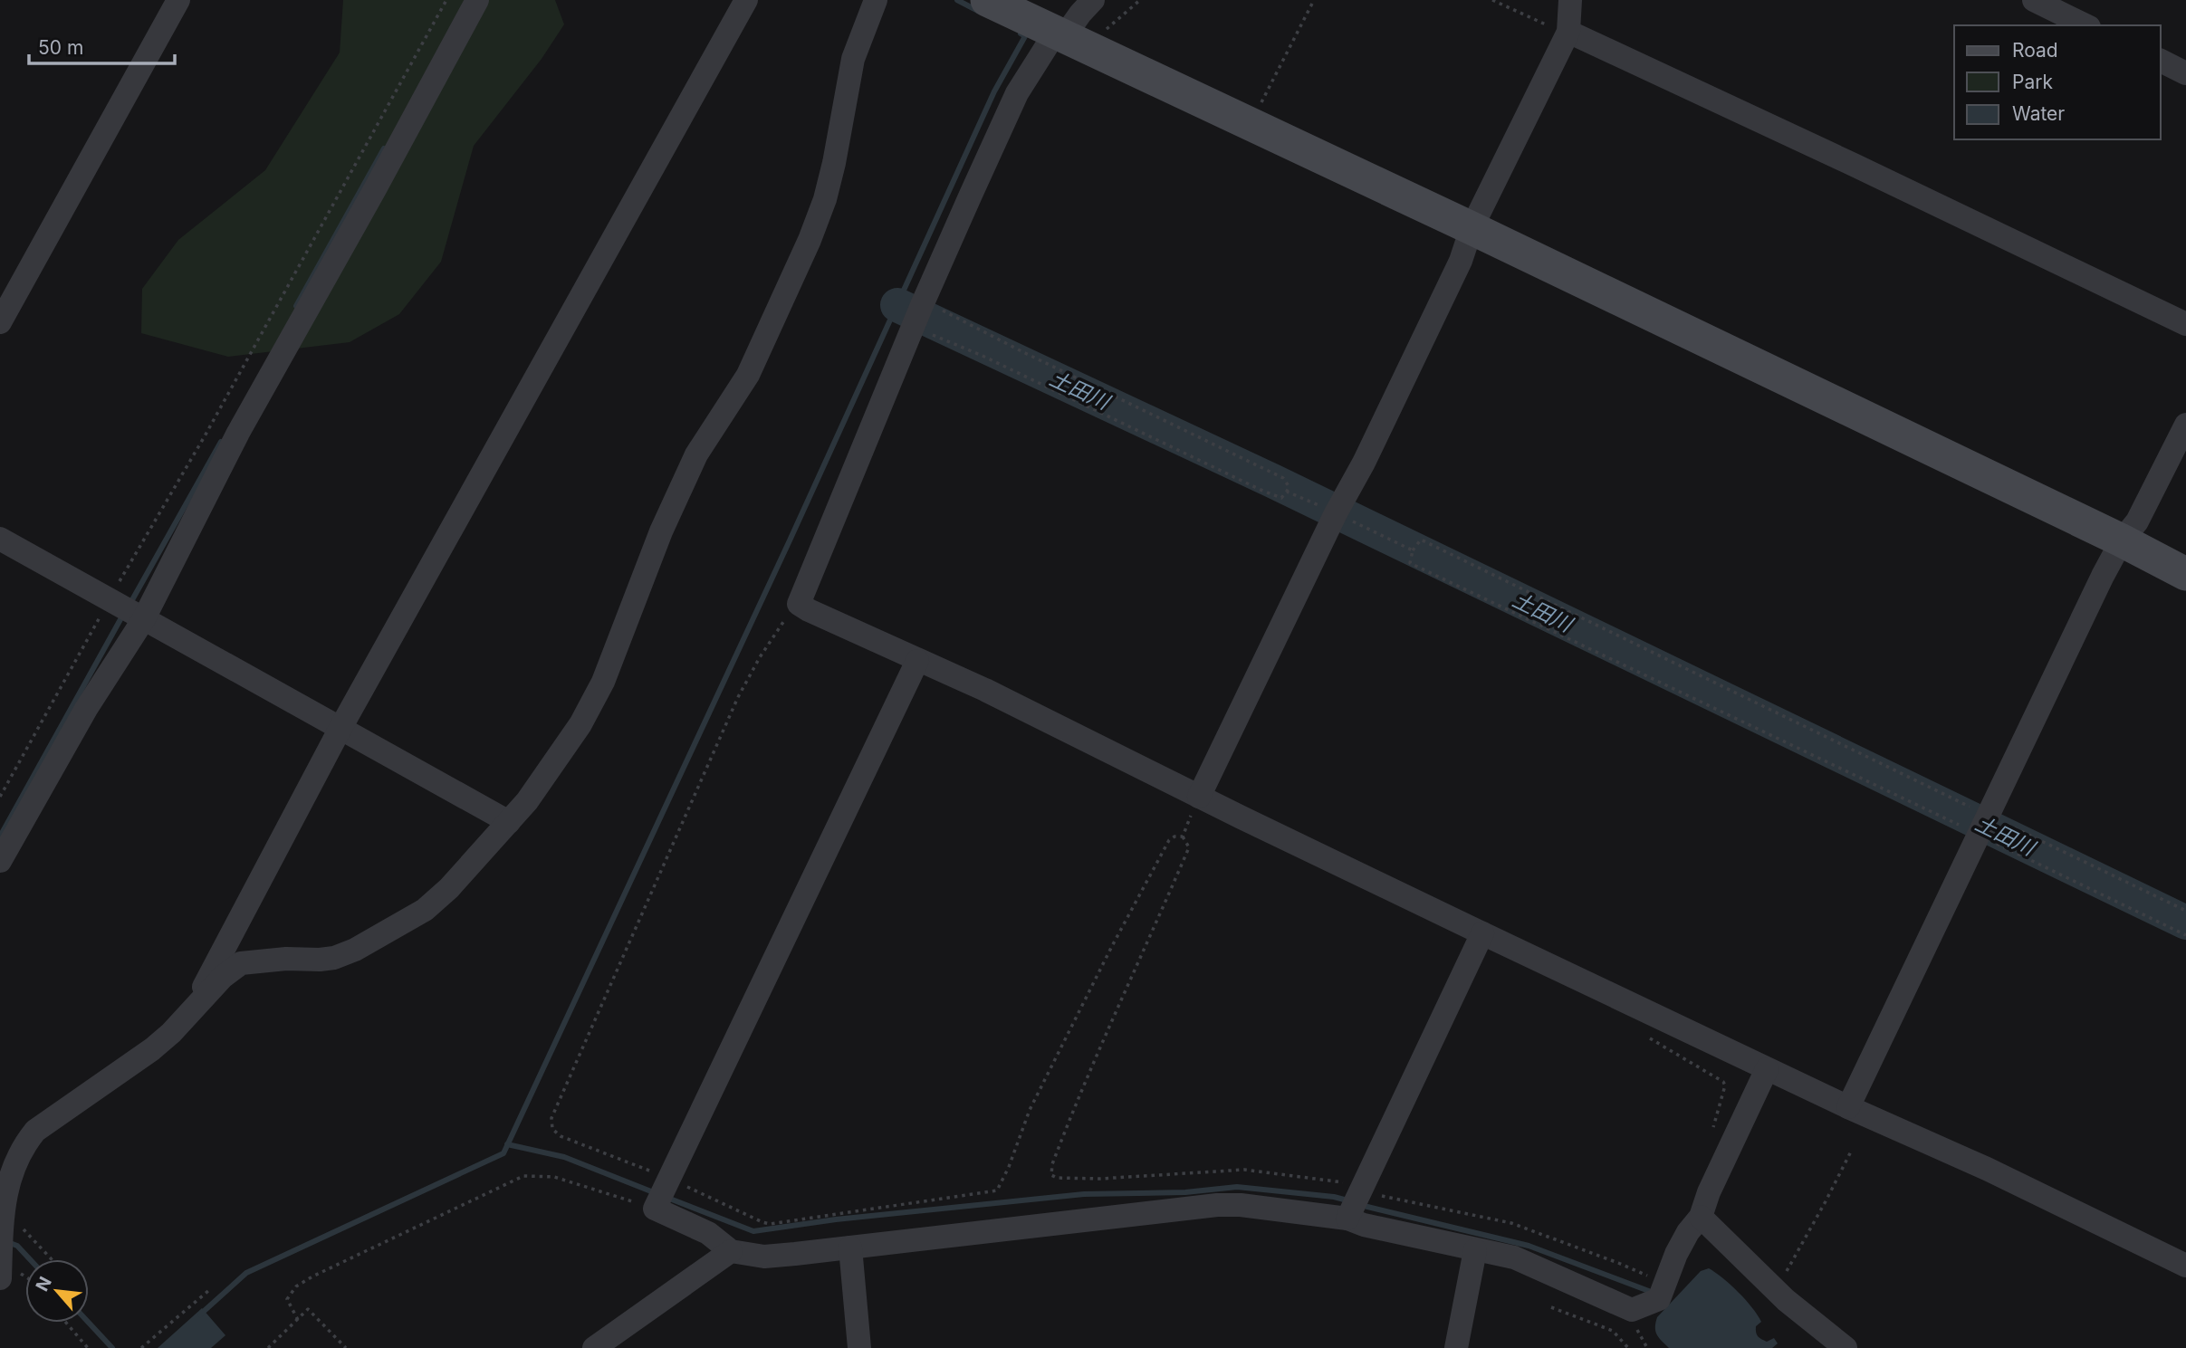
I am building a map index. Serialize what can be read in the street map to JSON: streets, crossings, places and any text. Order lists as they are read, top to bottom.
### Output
{
  "water": ["土田川"],
  "legend": ["Road", "Park", "Water"],
  "scale_bar": "50 m",
  "north": "top left"
}
